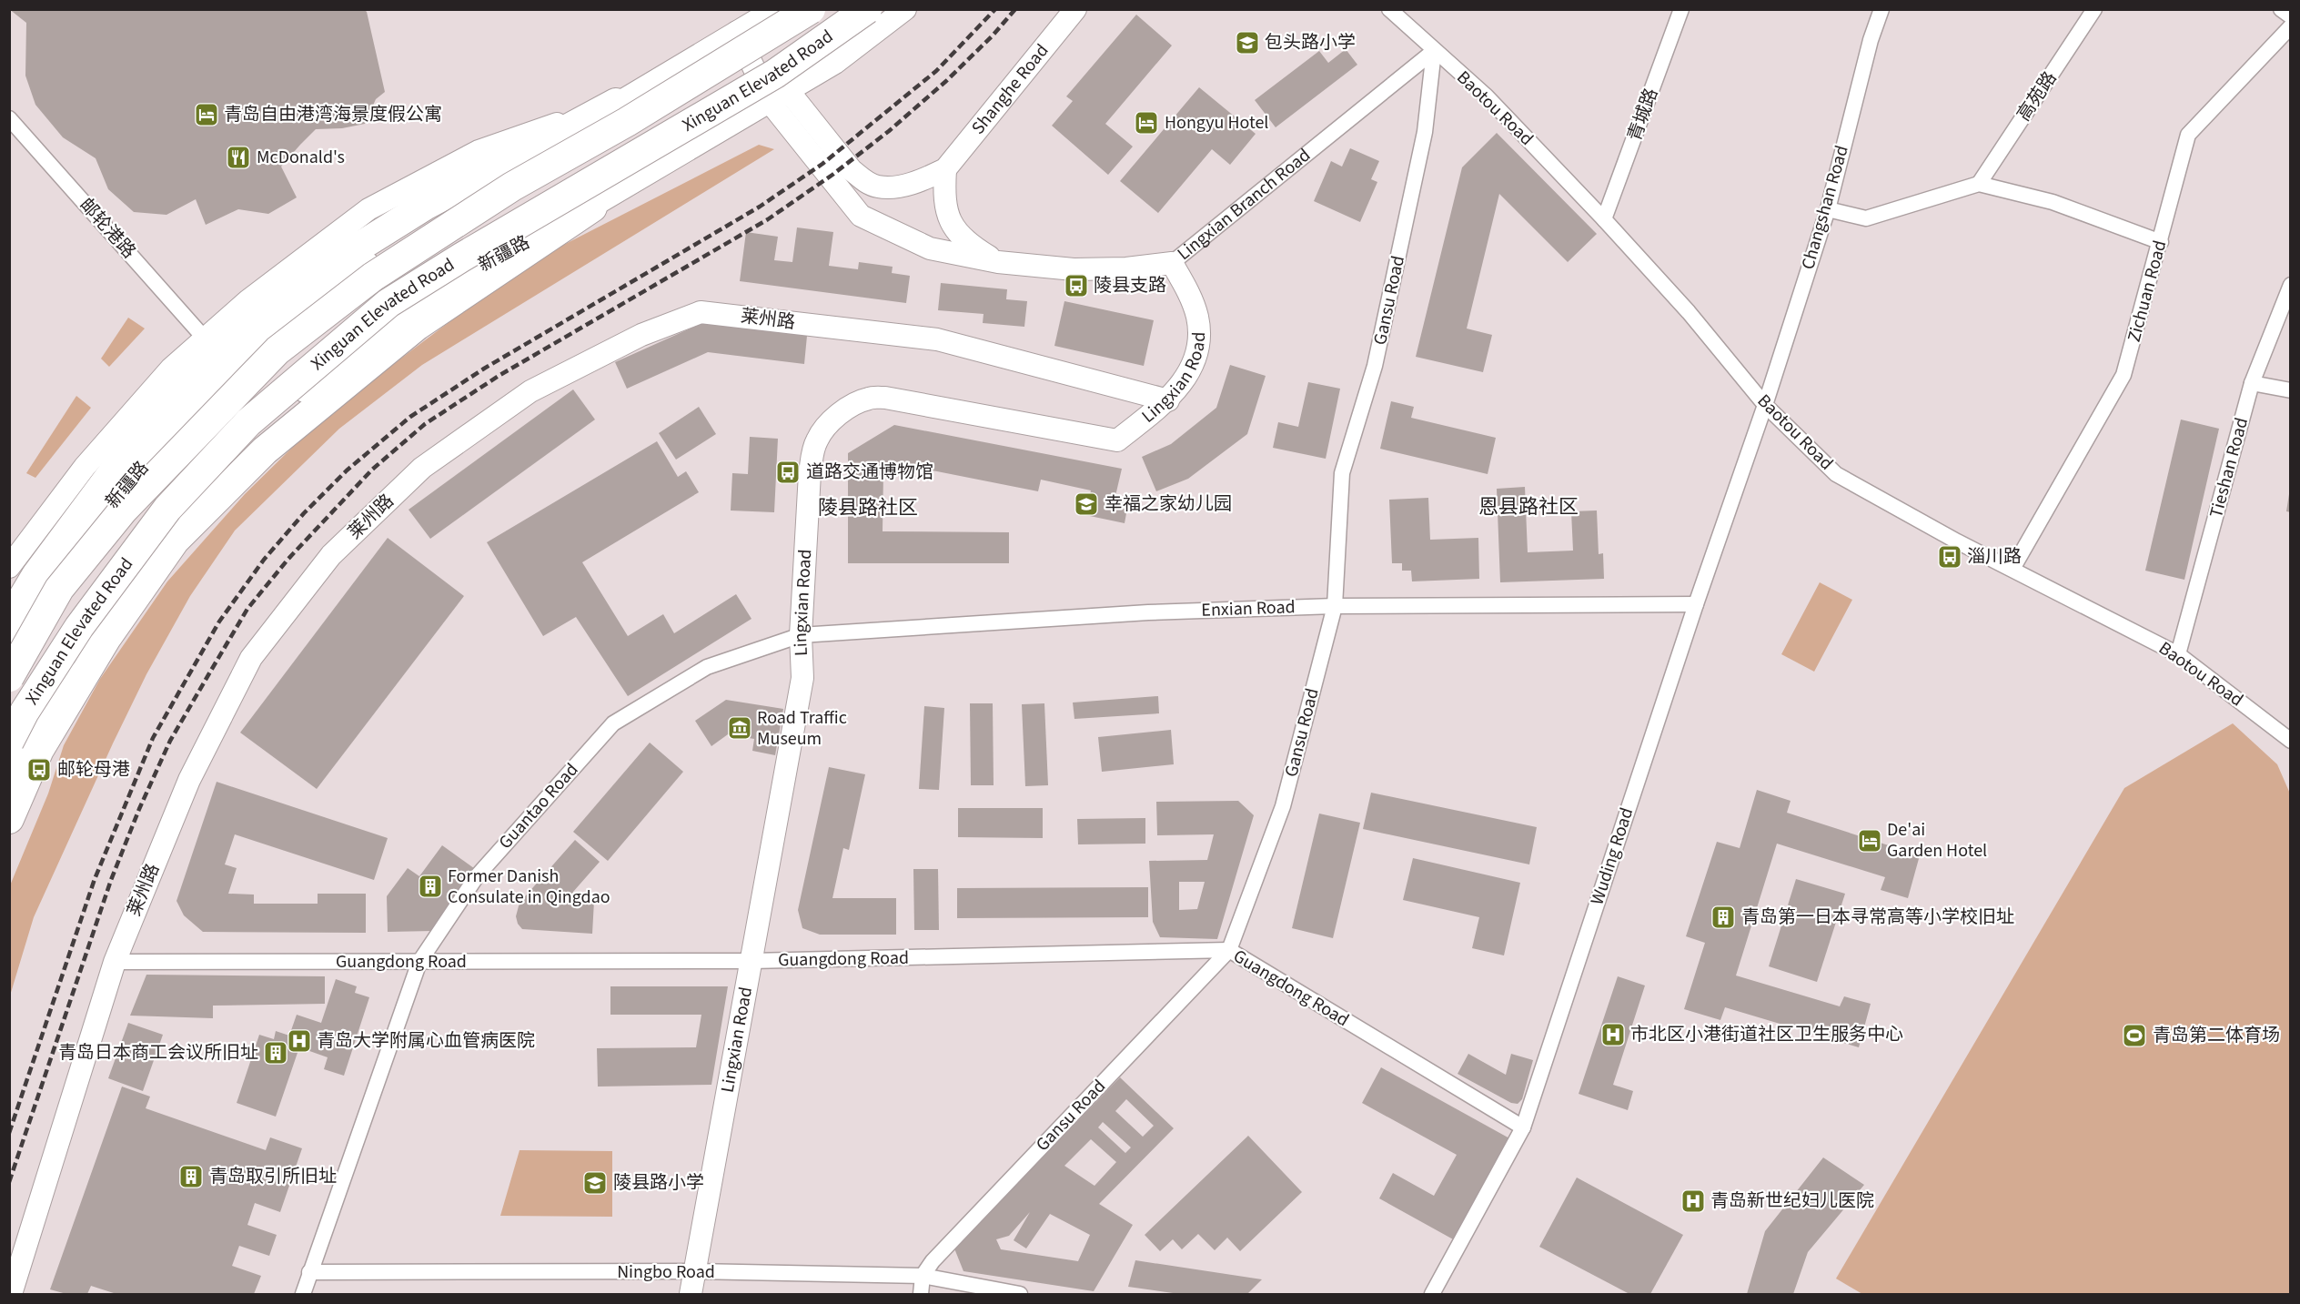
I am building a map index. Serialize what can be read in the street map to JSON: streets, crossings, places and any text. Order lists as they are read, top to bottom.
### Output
{
  "streets": {
    "highway": ["Xinguan Elevated Road"],
    "street": [
      "Shanghe Road",
      "高苑路",
      "Baotou Road",
      "青城路",
      "Lingxian Branch Road",
      "Changshan Road",
      "邮轮港路",
      "新疆路",
      "Zichuan Road",
      "Gansu Road",
      "莱州路",
      "Lingxian Road",
      "Tieshan Road",
      "Enxian Road",
      "Guantao Road",
      "Wuding Road",
      "Guangdong Road",
      "Ningbo Road"
    ]
  },
  "crossings": [
    ["Baotou Road", "青城路"],
    ["Baotou Road", "Lingxian Branch Road"],
    ["Baotou Road", "Changshan Road"],
    ["Baotou Road", "Zichuan Road"],
    ["Baotou Road", "Gansu Road"],
    ["Baotou Road", "Tieshan Road"],
    ["Baotou Road", "Wuding Road"],
    ["Lingxian Branch Road", "新疆路"],
    ["Lingxian Branch Road", "Gansu Road"],
    ["Lingxian Branch Road", "Lingxian Road"],
    ["Changshan Road", "Wuding Road"],
    ["邮轮港路", "新疆路"],
    ["Gansu Road", "Enxian Road"],
    ["Gansu Road", "Guangdong Road"],
    ["Gansu Road", "Ningbo Road"],
    ["莱州路", "Lingxian Road"],
    ["莱州路", "Guangdong Road"],
    ["Lingxian Road", "Enxian Road"],
    ["Lingxian Road", "Guantao Road"],
    ["Lingxian Road", "Guangdong Road"],
    ["Lingxian Road", "Ningbo Road"],
    ["Enxian Road", "Guantao Road"],
    ["Enxian Road", "Wuding Road"],
    ["Guantao Road", "Guangdong Road"],
    ["Guantao Road", "Ningbo Road"],
    ["Wuding Road", "Guangdong Road"]
  ],
  "districts": ["恩县路社区", "陵县路社区"],
  "places": {
    "school or university": ["包头路小学", "幸福之家幼儿园", "陵县路小学"],
    "hotel": ["青岛自由港湾海景度假公寓", "Hongyu Hotel", "De'ai Garden Hotel"],
    "restaurant": ["McDonald's"],
    "bus stop": [
      "陵县支路",
      "道路交通博物馆",
      "淄川路",
      "邮轮母港"
    ],
    "museum": ["Road Traffic Museum"],
    "building": [
      "Former Danish Consulate in Qingdao",
      "青岛第一日本寻常高等小学校旧址",
      "青岛日本商工会议所旧址",
      "青岛取引所旧址"
    ],
    "hospital": ["市北区小港街道社区卫生服务中心", "青岛大学附属心血管病医院", "青岛新世纪妇儿医院"],
    "sports": ["青岛第二体育场"]
  }
}
